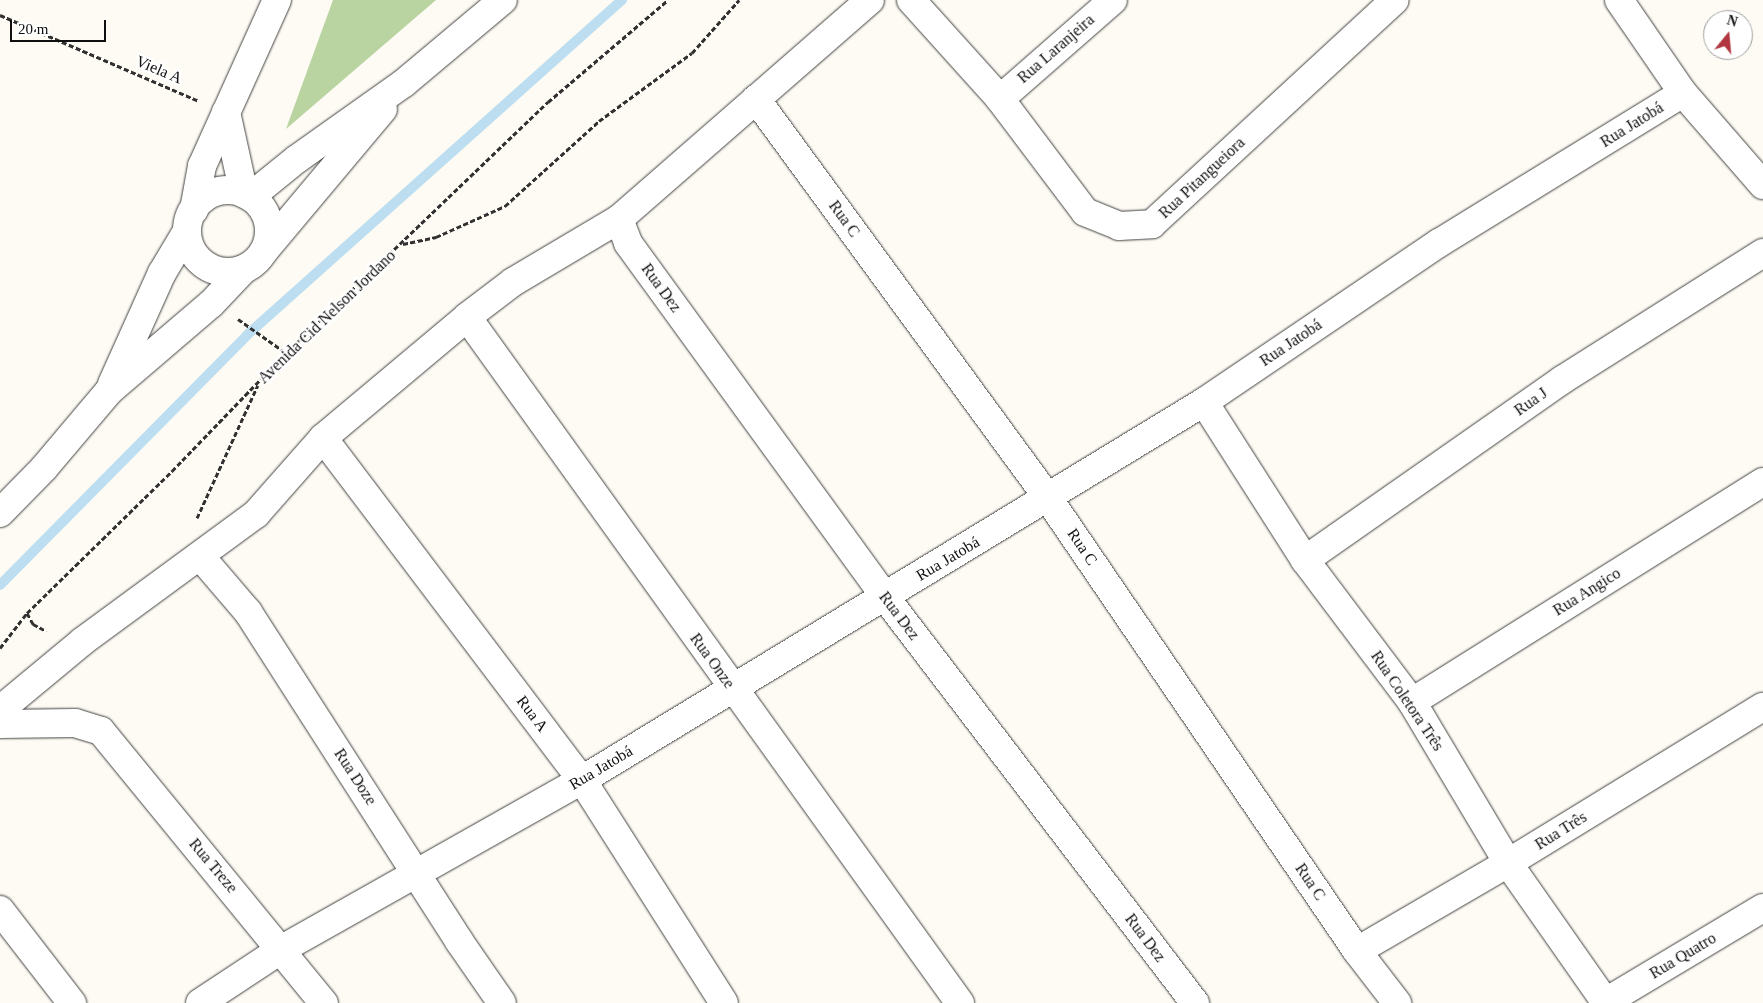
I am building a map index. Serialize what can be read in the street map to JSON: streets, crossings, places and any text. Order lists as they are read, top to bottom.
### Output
{
  "streets": {
    "street": [
      "Rua Laranjeira",
      "Rua Jatobá",
      "Rua Pitangueiora",
      "Rua C",
      "Rua Dez",
      "Rua J",
      "Rua Angico",
      "Rua Onze",
      "Rua Coletora Três",
      "Rua A",
      "Rua Doze",
      "Rua Três",
      "Rua Treze",
      "Rua Quatro"
    ],
    "path": ["Viela A", "Avenida Cid Nelson Jordano"]
  },
  "crossings": [
    ["Rua Laranjeira", "Rua Pitangueiora"],
    ["Rua Jatobá", "Rua C"],
    ["Rua Jatobá", "Rua Dez"],
    ["Rua Jatobá", "Rua Onze"],
    ["Rua Jatobá", "Rua Coletora Três"],
    ["Rua Jatobá", "Rua A"],
    ["Rua Jatobá", "Rua Doze"],
    ["Rua Jatobá", "Rua Treze"],
    ["Rua C", "Rua Três"],
    ["Rua J", "Rua Coletora Três"],
    ["Rua Angico", "Rua Coletora Três"],
    ["Rua Coletora Três", "Rua Três"],
    ["Rua Coletora Três", "Rua Quatro"]
  ],
  "scale_bar": "20 m",
  "north": "top"
}
